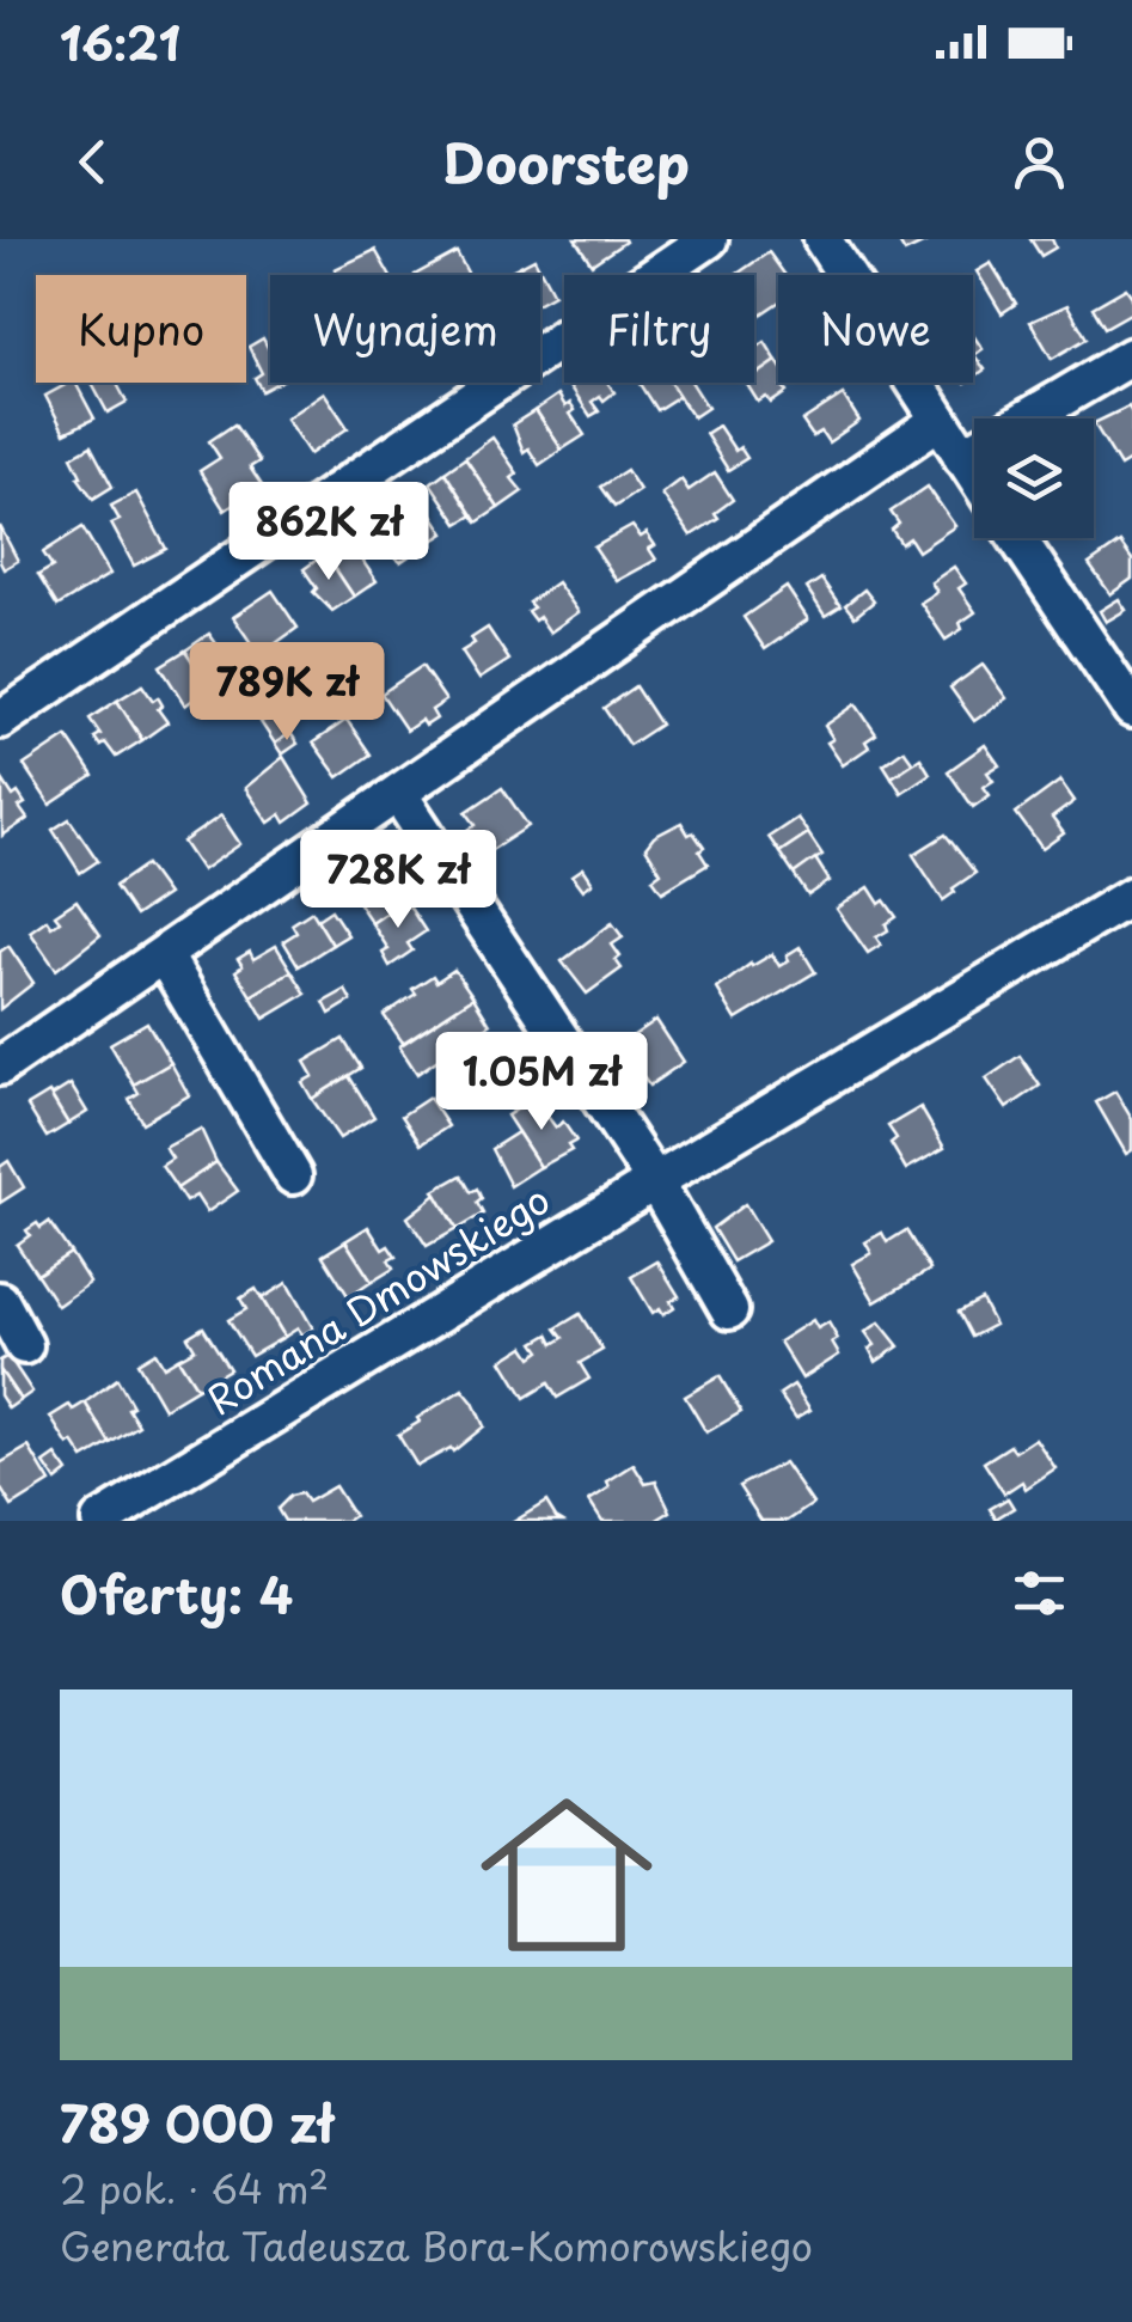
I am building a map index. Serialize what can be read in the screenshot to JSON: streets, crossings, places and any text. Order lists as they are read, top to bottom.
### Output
{
  "streets": {
    "street": ["Romana Dmowskiego"]
  },
  "page": {
    "status": "16:21",
    "header": "Doorstep",
    "chip": [
      "Kupno",
      "Wynajem",
      "Filtry",
      "Nowe"
    ],
    "price": [
      "862K zł",
      "789K zł",
      "728K zł",
      "1.05M zł"
    ],
    "heading": "Oferty: 4",
    "list": [
      {
        "name": "789 000 zł",
        "note": "2 pok. · 64 m² · Generała Tadeusza Bora-Komorowskiego"
      }
    ]
  }
}
